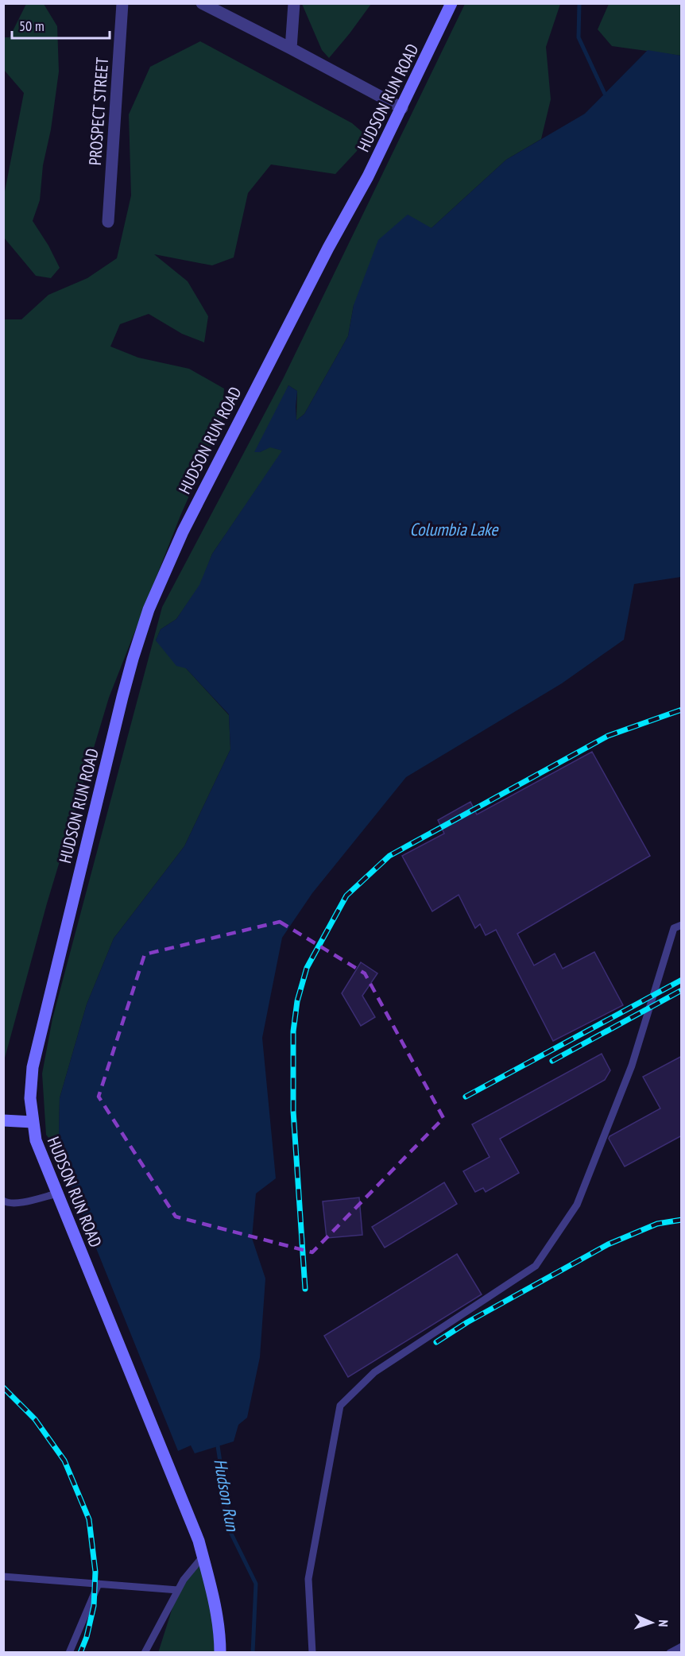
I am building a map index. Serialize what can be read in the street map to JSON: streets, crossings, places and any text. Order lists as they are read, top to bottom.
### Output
{
  "streets": {
    "main road": ["HUDSON RUN ROAD"],
    "street": ["PROSPECT STREET"]
  },
  "water": ["Columbia Lake", "Hudson Run"],
  "scale_bar": "50 m",
  "north": "right"
}
